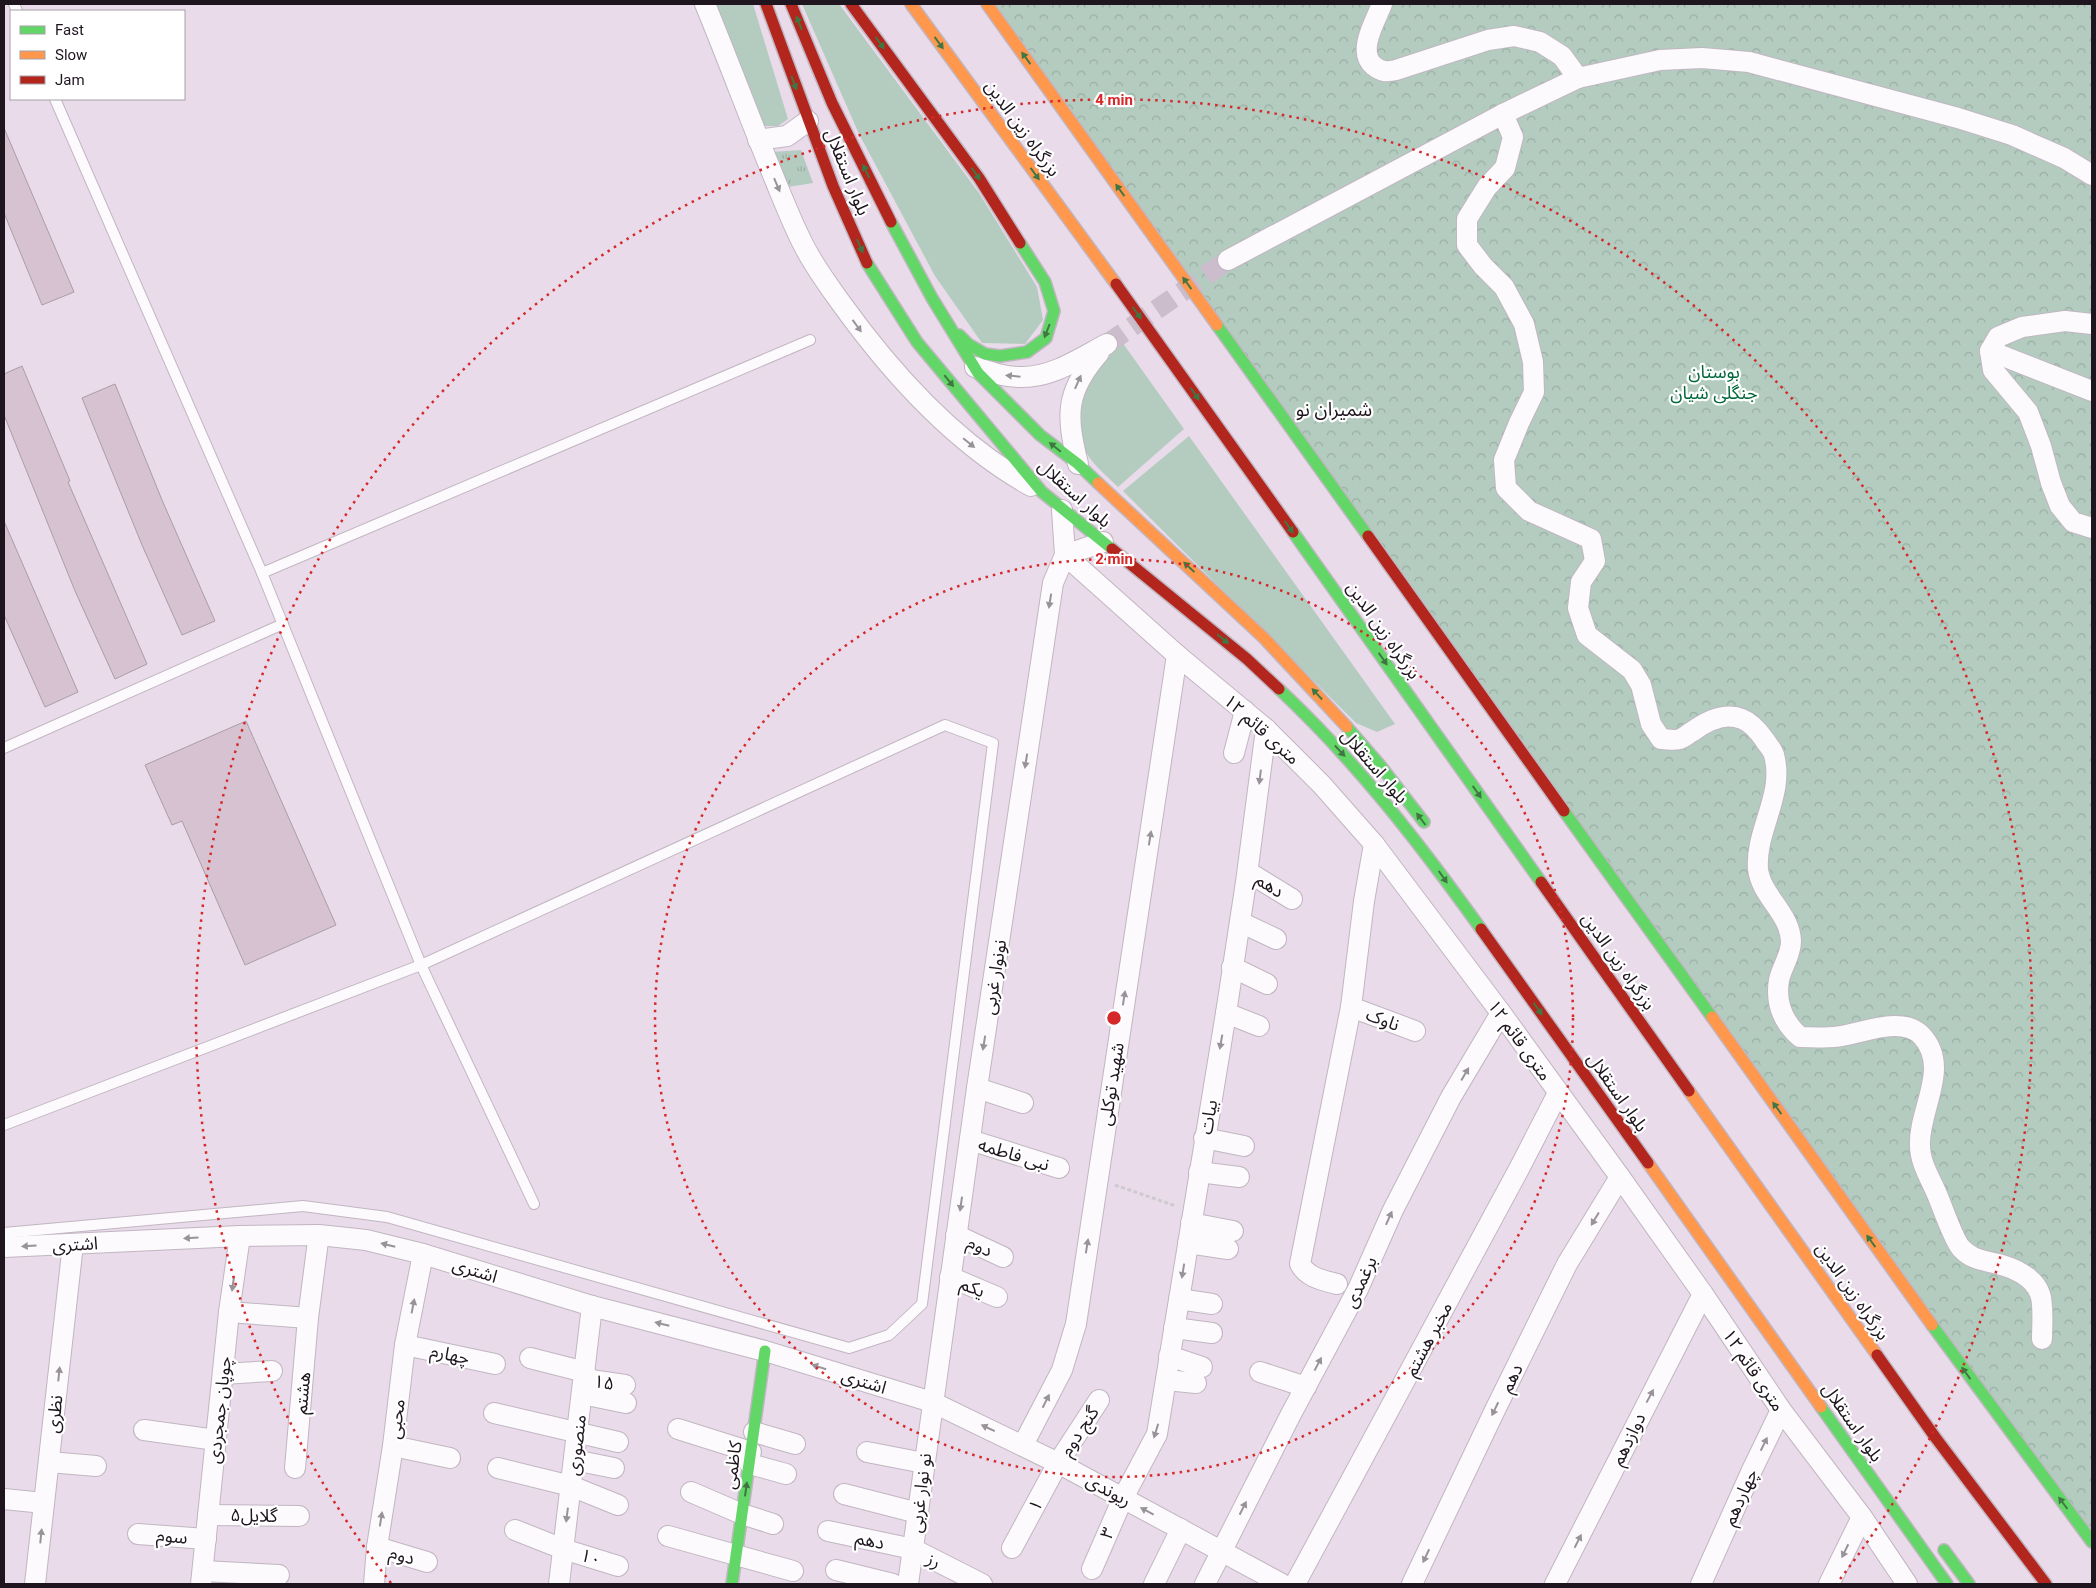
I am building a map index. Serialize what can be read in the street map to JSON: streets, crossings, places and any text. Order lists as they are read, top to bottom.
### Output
{
  "streets": {
    "main road": ["بزرگراه زین الدین", "بلوار استقلال", "کاظمی"],
    "street": [
      "۱۲ متری قائم",
      "دهم",
      "نونوار غربی",
      "ناوک",
      "شهید توکلی",
      "بیات",
      "نبی فاطمه",
      "اشتری",
      "دوم",
      "برغمدی",
      "یکم",
      "مخبر هشتم",
      "چهارم",
      "۱۵",
      "هشتم",
      "چوپان جمجردی",
      "نظری",
      "محبی",
      "گنج دوم",
      "دوازدهم",
      "منصوری",
      "ریوندی",
      "نو نوار غربی",
      "چهاردهم",
      "۱",
      "گلایل۵",
      "۳",
      "سوم",
      "۱۰",
      "رز"
    ]
  },
  "crossings": [
    ["۱۲ متری قائم", "دهم"],
    ["۱۲ متری قائم", "نونوار غربی"],
    ["۱۲ متری قائم", "شهید توکلی"],
    ["۱۲ متری قائم", "بیات"],
    ["۱۲ متری قائم", "برغمدی"],
    ["۱۲ متری قائم", "مخبر هشتم"],
    ["۱۲ متری قائم", "دوازدهم"],
    ["۱۲ متری قائم", "چهاردهم"],
    ["دهم", "بیات"],
    ["دهم", "نو نوار غربی"],
    ["دهم", "رز"],
    ["نونوار غربی", "نبی فاطمه"],
    ["نونوار غربی", "اشتری"],
    ["نونوار غربی", "دوم"],
    ["نونوار غربی", "یکم"],
    ["نونوار غربی", "ریوندی"],
    ["نونوار غربی", "نو نوار غربی"],
    ["ناوک", "برغمدی"],
    ["شهید توکلی", "ریوندی"],
    ["بیات", "ریوندی"],
    ["بیات", "۳"],
    ["اشتری", "چوپان جمجردی"],
    ["اشتری", "نظری"],
    ["اشتری", "محبی"],
    ["اشتری", "منصوری"],
    ["اشتری", "کاظمی"],
    ["اشتری", "ریوندی"],
    ["اشتری", "نو نوار غربی"],
    ["دوم", "محبی"],
    ["برغمدی", "ریوندی"],
    ["چهارم", "محبی"],
    ["۱۵", "منصوری"],
    ["چوپان جمجردی", "گلایل۵"],
    ["چوپان جمجردی", "سوم"],
    ["گنج دوم", "ریوندی"],
    ["گنج دوم", "۱"],
    ["منصوری", "۱۰"],
    ["ریوندی", "نو نوار غربی"],
    ["ریوندی", "۱"],
    ["ریوندی", "۳"],
    ["نو نوار غربی", "رز"]
  ],
  "one_way": [
    "دهم",
    "نونوار غربی",
    "شهید توکلی",
    "بیات",
    "برغمدی",
    "نظری",
    "محبی",
    "دوازدهم"
  ],
  "districts": ["شمیران نو"],
  "parks": ["بوستان جنگلی شیان"],
  "legend": ["Fast", "Slow", "Jam"],
  "rings": ["4 min", "2 min"]
}
